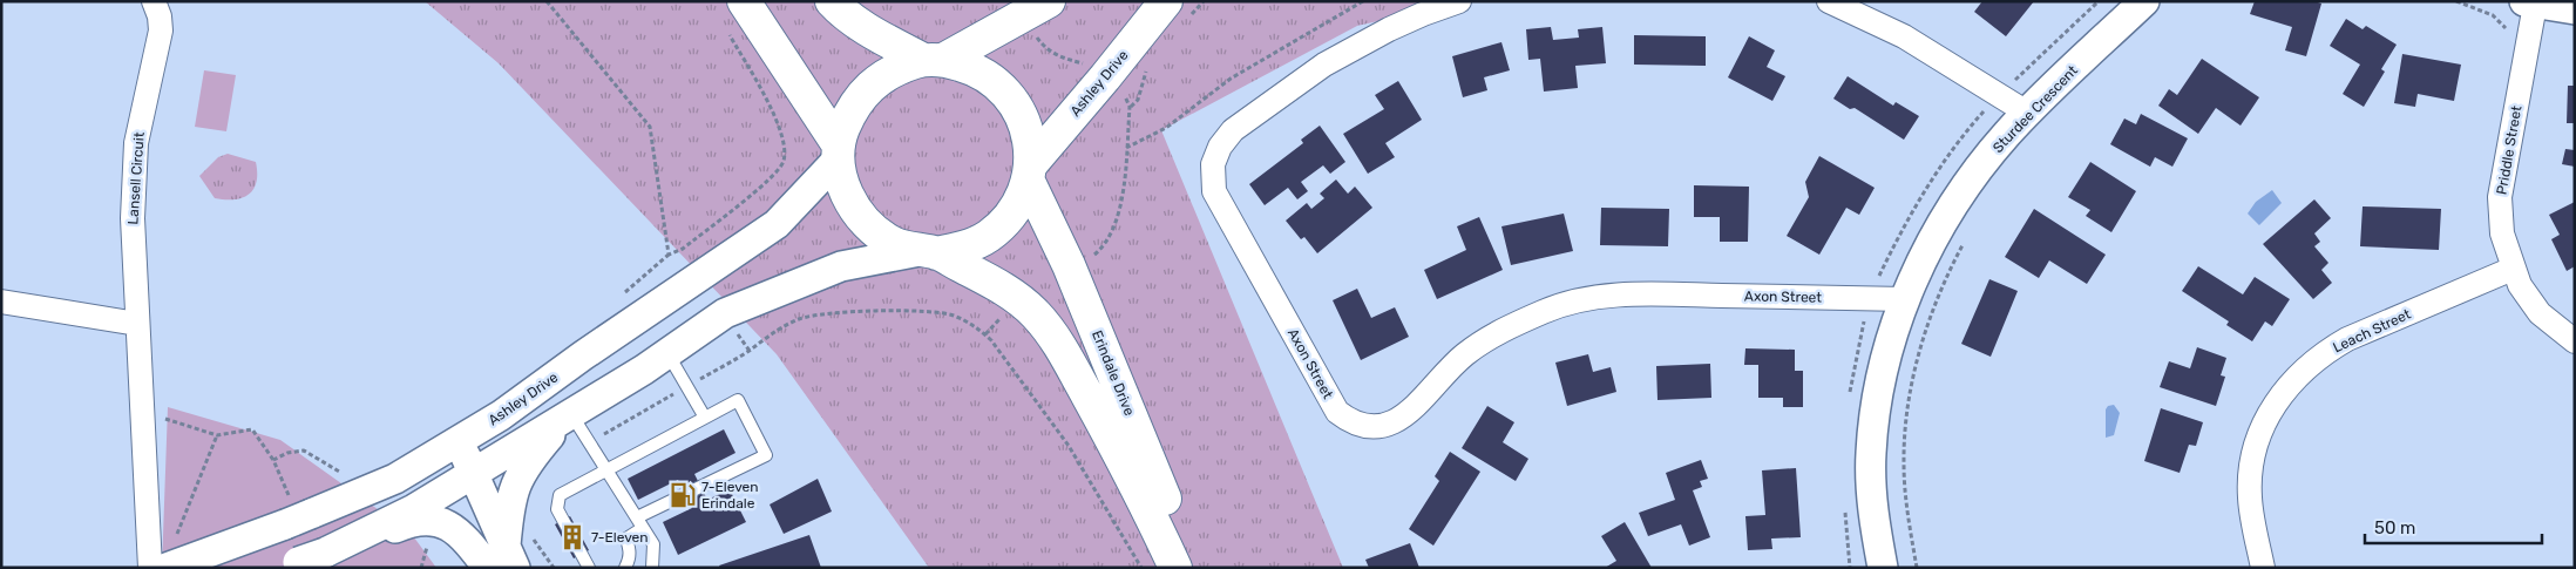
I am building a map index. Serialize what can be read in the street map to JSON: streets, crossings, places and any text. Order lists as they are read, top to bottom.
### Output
{
  "streets": {
    "main road": ["Ashley Drive", "Erindale Drive"],
    "street": [
      "Sturdee Crescent",
      "Priddle Street",
      "Lansell Circuit",
      "Axon Street",
      "Leach Street"
    ]
  },
  "crossings": [
    ["Ashley Drive", "Lansell Circuit"],
    ["Ashley Drive", "Erindale Drive"],
    ["Sturdee Crescent", "Axon Street"],
    ["Priddle Street", "Leach Street"]
  ],
  "places": {
    "fuel station": ["7-Eleven Erindale"],
    "building": ["7-Eleven"]
  },
  "scale_bar": "50 m"
}
